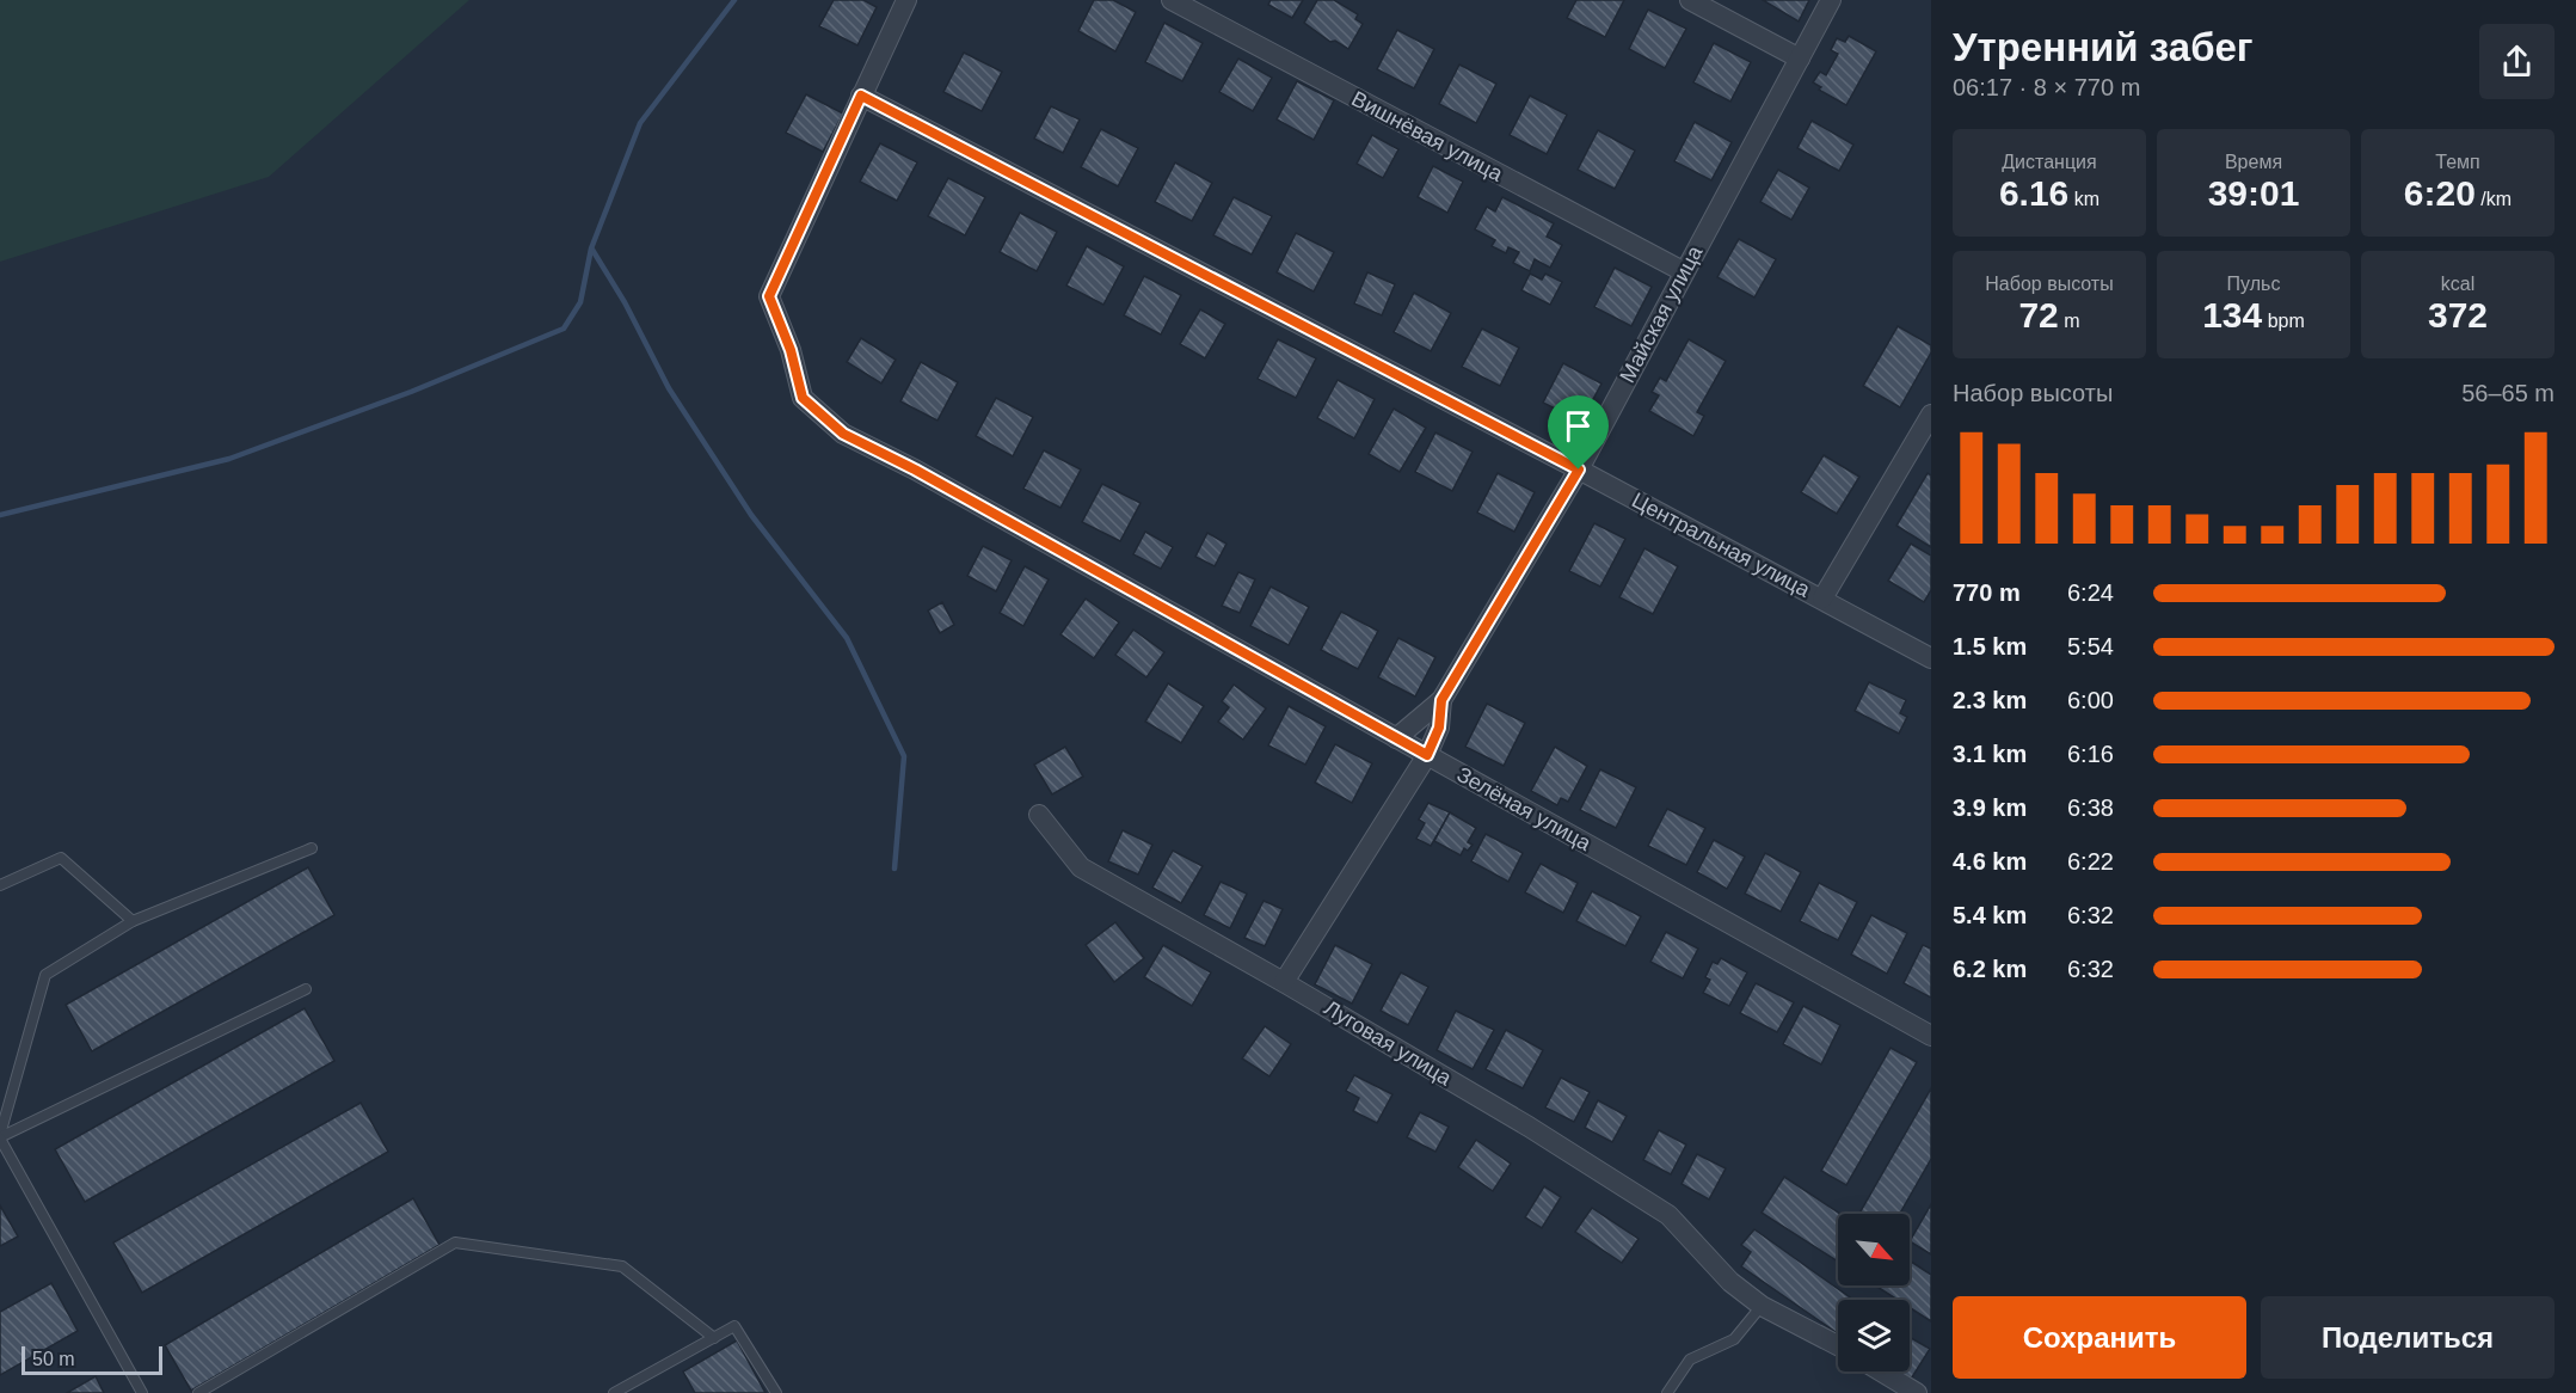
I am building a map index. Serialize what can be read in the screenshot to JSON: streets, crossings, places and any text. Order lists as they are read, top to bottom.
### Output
{
  "streets": {
    "street": [
      "Вишнёвая улица",
      "Майская улица",
      "Центральная улица",
      "Зелёная улица",
      "Луговая улица"
    ]
  },
  "crossings": [
    ["Вишнёвая улица", "Майская улица"],
    ["Майская улица", "Центральная улица"],
    ["Центральная улица", "Зелёная улица"]
  ],
  "scale_bar": "50 m",
  "north": "bottom right",
  "page": {
    "heading": ["Утренний забег", "06:17 · 8 × 770 m"],
    "stats": [
      ["Дистанция", "6.16 km"],
      ["Время", "39:01"],
      ["Темп", "6:20 /km"],
      ["Набор высоты", "72 m"],
      ["Пульс", "134 bpm"],
      ["kcal", "372"]
    ],
    "chart": ["Набор высоты", "56–65 m"],
    "list": [
      {
        "name": "770 m",
        "note": "6:24"
      },
      {
        "name": "1.5 km",
        "note": "5:54"
      },
      {
        "name": "2.3 km",
        "note": "6:00"
      },
      {
        "name": "3.1 km",
        "note": "6:16"
      },
      {
        "name": "3.9 km",
        "note": "6:38"
      },
      {
        "name": "4.6 km",
        "note": "6:22"
      },
      {
        "name": "5.4 km",
        "note": "6:32"
      },
      {
        "name": "6.2 km",
        "note": "6:32"
      }
    ],
    "buttons": ["Сохранить", "Поделиться"],
    "scale": "50 m"
  }
}
